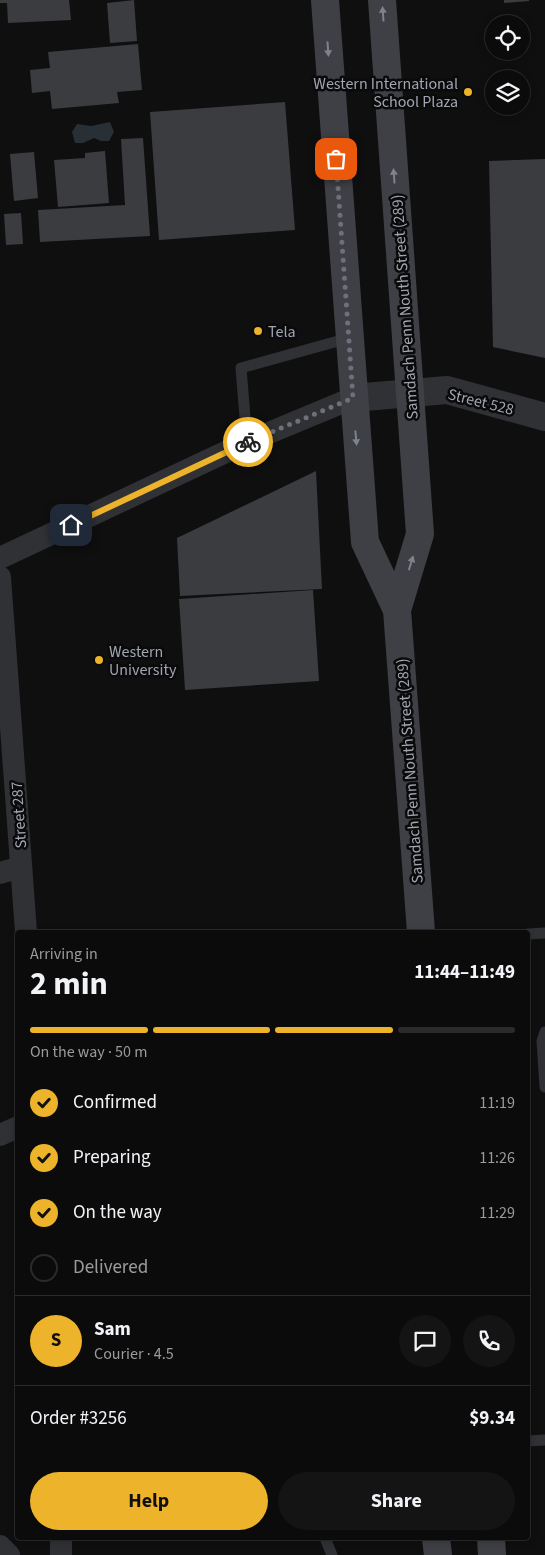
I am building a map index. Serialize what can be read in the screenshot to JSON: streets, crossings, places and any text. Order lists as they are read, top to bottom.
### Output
{
  "streets": {
    "main road": ["Samdach Penn Nouth Street (289)"],
    "street": ["Street 528", "Street 287"]
  },
  "crossings": [
    ["Samdach Penn Nouth Street (289)", "Street 528"]
  ],
  "places": ["Western International School Plaza", "Tela", "Western University"],
  "page": {
    "heading": ["2 min", "Arriving in", "11:44–11:49"],
    "panel": [
      "Sam",
      "Courier · 4.5",
      "Order #3256",
      "$9.34"
    ],
    "bar": "On the way · 50 m",
    "list": [
      ["Confirmed", "11:19"],
      ["Preparing", "11:26"],
      ["On the way", "11:29"],
      "Delivered"
    ],
    "round": "S",
    "buttons": ["Help", "Share"]
  }
}
